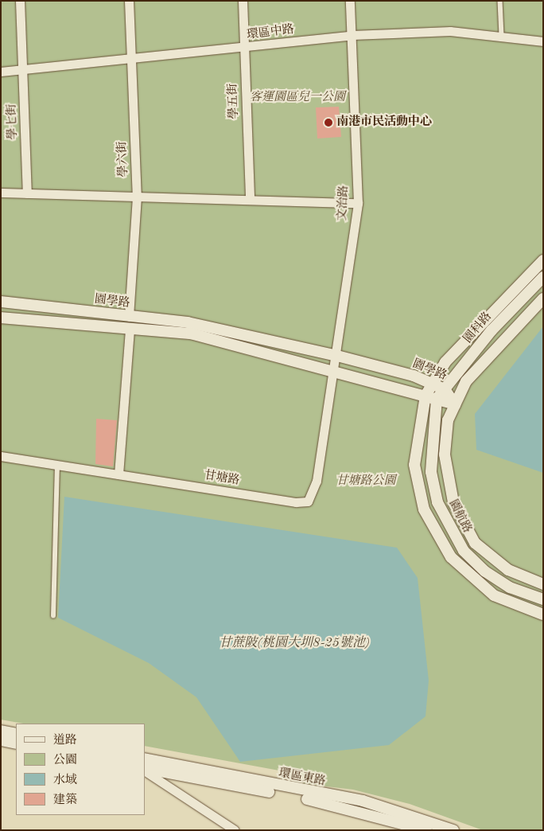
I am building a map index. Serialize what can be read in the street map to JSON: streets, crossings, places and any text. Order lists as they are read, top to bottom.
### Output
{
  "streets": {
    "street": [
      "環區中路",
      "學五街",
      "學七街",
      "學六街",
      "文治路",
      "園學路",
      "園科路",
      "甘塘路",
      "園航路",
      "環區東路"
    ]
  },
  "crossings": [
    ["環區中路", "學五街"],
    ["環區中路", "學七街"],
    ["環區中路", "學六街"],
    ["環區中路", "文治路"],
    ["學六街", "園學路"],
    ["文治路", "園學路"],
    ["文治路", "甘塘路"],
    ["園學路", "園科路"],
    ["園學路", "甘塘路"],
    ["園學路", "園航路"],
    ["園科路", "園航路"]
  ],
  "water": ["甘蔗陂(桃園大圳8-25號池)"],
  "parks": ["客運園區兒一公園", "甘塘路公園"],
  "places": ["南港市民活動中心"],
  "legend": [
    "道路",
    "公園",
    "水域",
    "建築"
  ]
}
